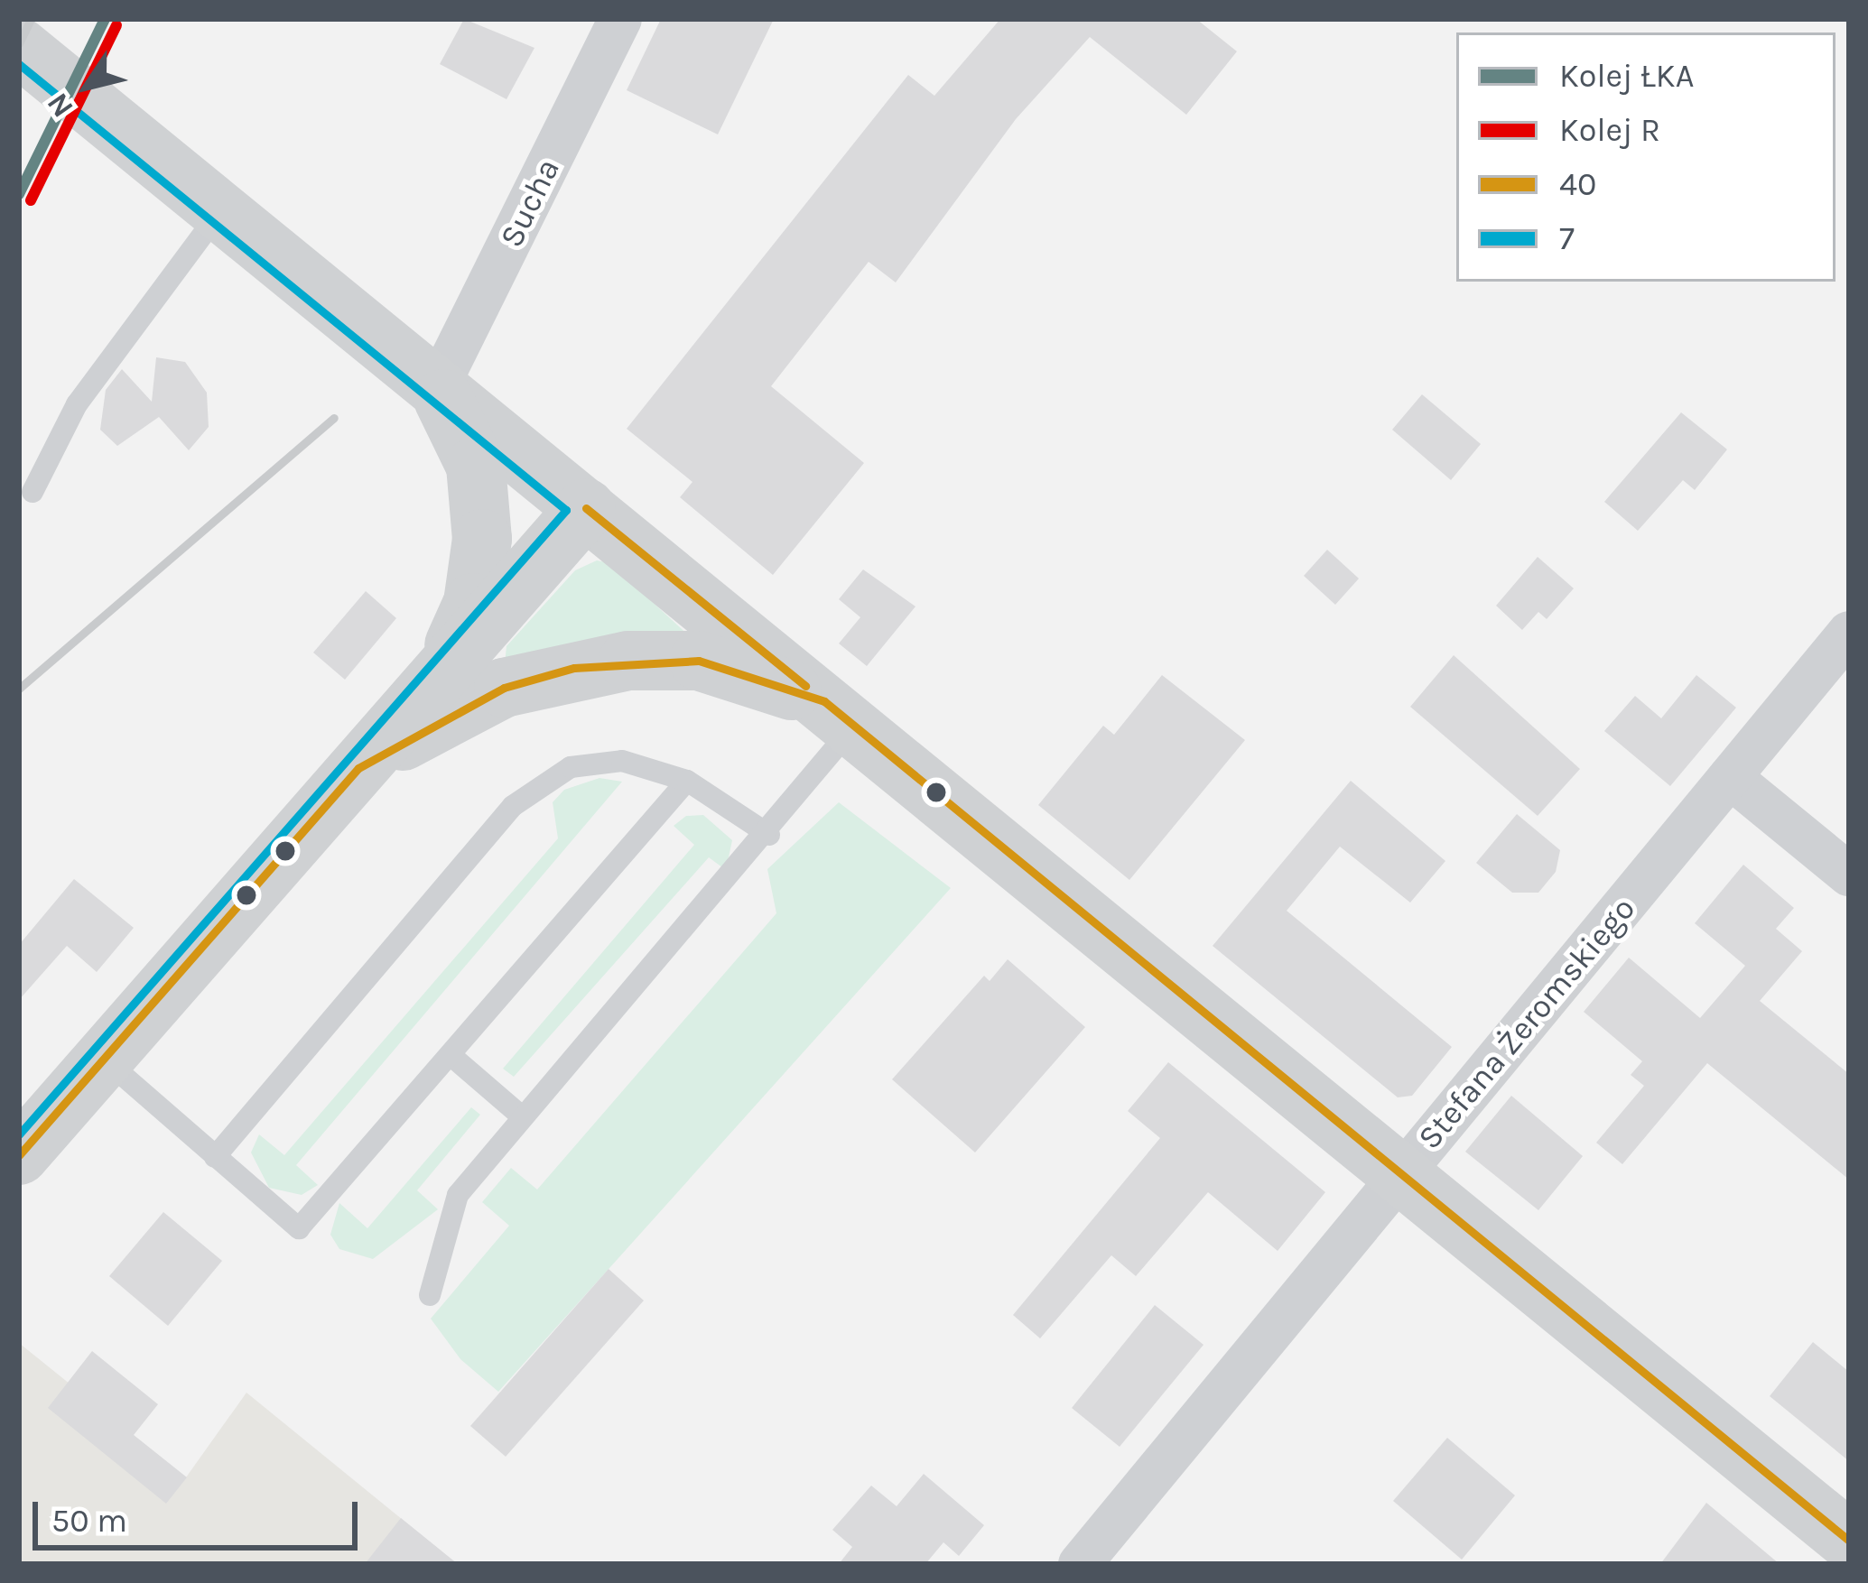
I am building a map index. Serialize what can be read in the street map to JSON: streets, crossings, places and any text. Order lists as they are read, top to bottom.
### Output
{
  "streets": {
    "street": ["Sucha", "Stefana Żeromskiego"]
  },
  "lines": [
    "rail line ŁKA",
    "rail line R",
    "transit line 7",
    "transit line 40"
  ],
  "legend": [
    "Kolej ŁKA",
    "Kolej R",
    "40",
    "7"
  ],
  "scale_bar": "50 m",
  "north": "bottom left"
}
